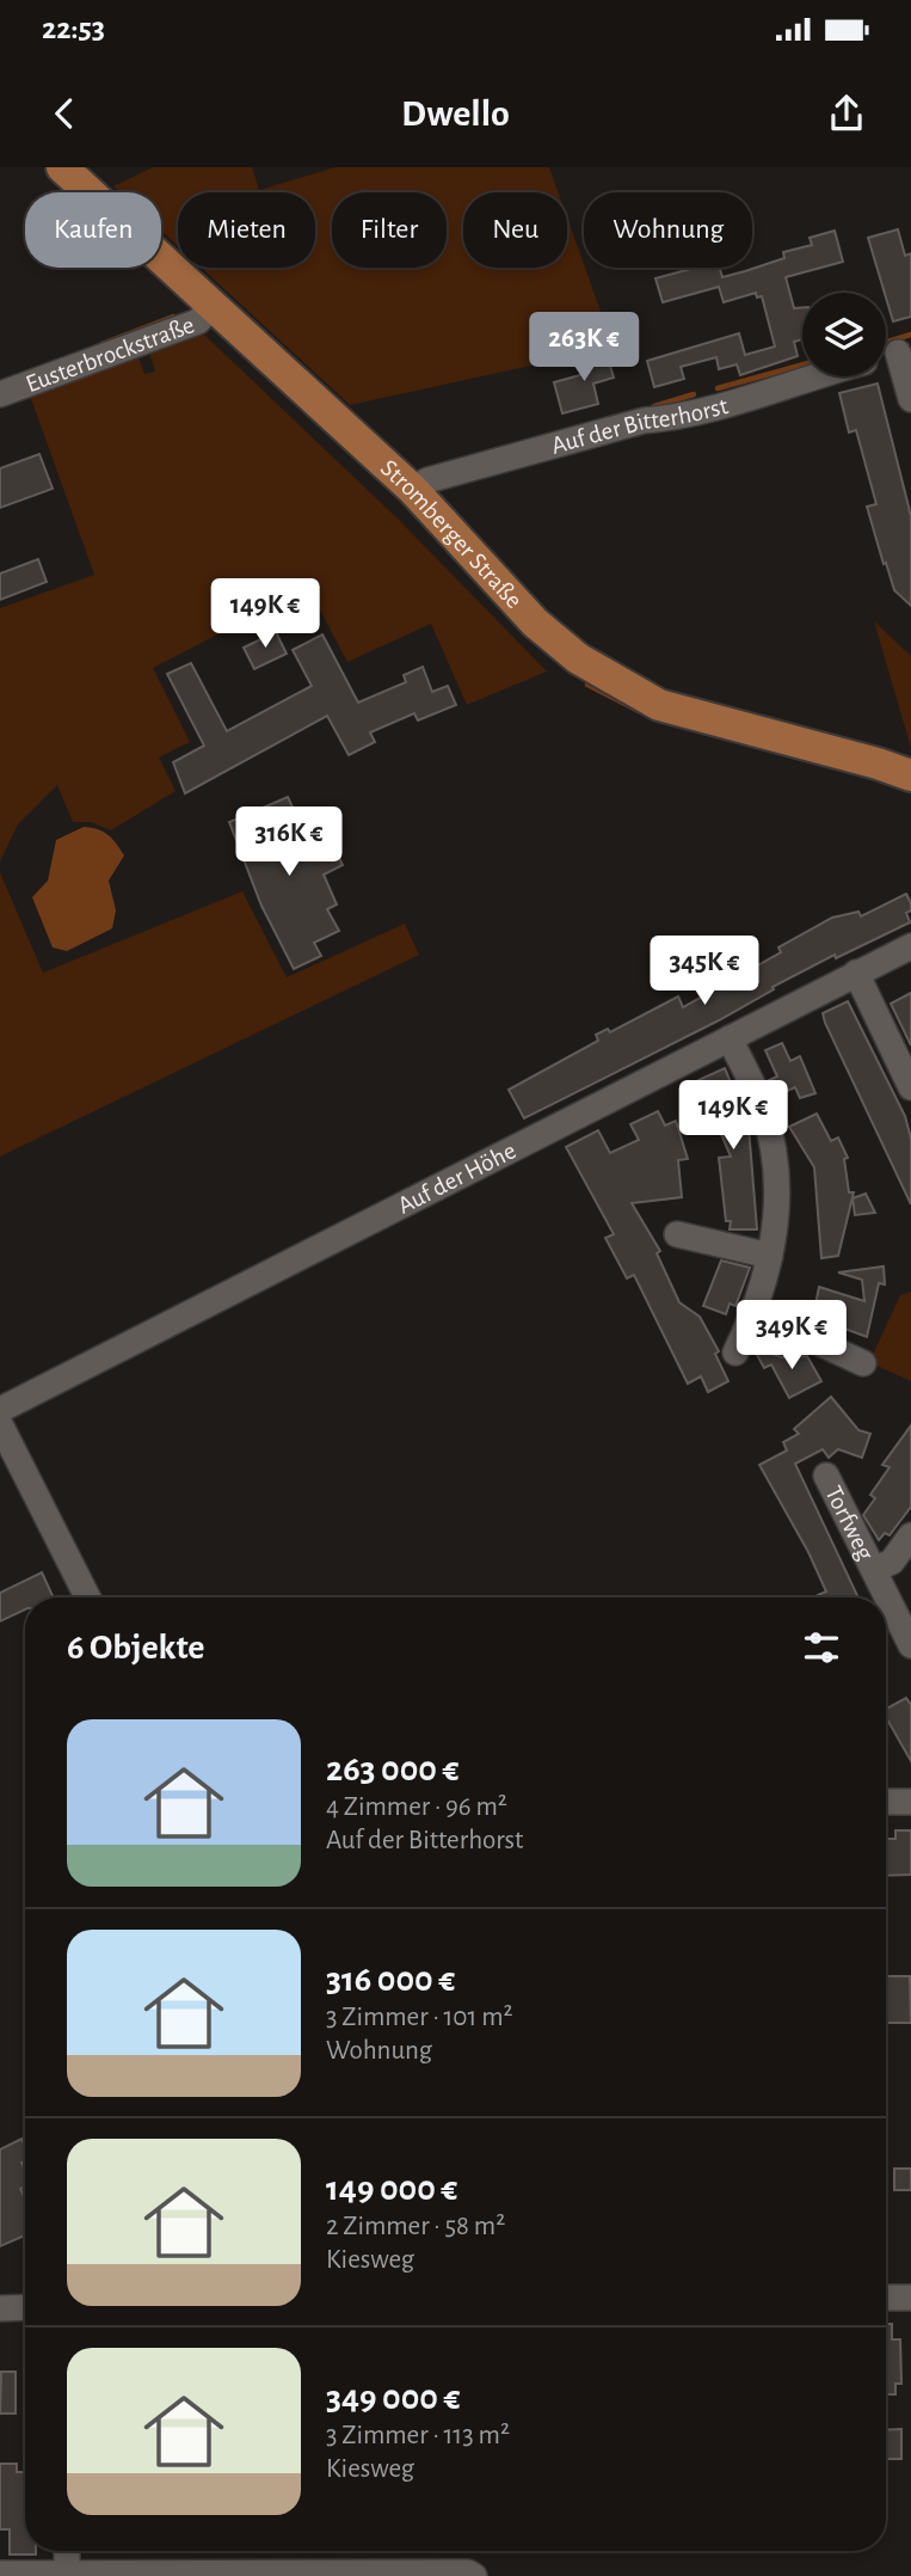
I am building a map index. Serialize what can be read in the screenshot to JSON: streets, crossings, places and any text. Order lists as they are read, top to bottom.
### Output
{
  "streets": {
    "main road": ["Stromberger Straße"],
    "street": [
      "Eusterbrockstraße",
      "Auf der Bitterhorst",
      "Auf der Höhe",
      "Torfweg"
    ]
  },
  "crossings": [
    ["Eusterbrockstraße", "Stromberger Straße"],
    ["Auf der Bitterhorst", "Stromberger Straße"]
  ],
  "page": {
    "status": "22:53",
    "header": "Dwello",
    "chip": [
      "Kaufen",
      "Mieten",
      "Filter",
      "Neu",
      "Wohnung"
    ],
    "price": [
      "263K €",
      "149K €",
      "316K €",
      "345K €",
      "149K €",
      "349K €"
    ],
    "heading": "6 Objekte",
    "list": [
      {
        "name": "263 000 €",
        "note": "4 Zimmer · 96 m² · Auf der Bitterhorst"
      },
      {
        "name": "316 000 €",
        "note": "3 Zimmer · 101 m² · Wohnung"
      },
      {
        "name": "149 000 €",
        "note": "2 Zimmer · 58 m² · Kiesweg"
      },
      {
        "name": "349 000 €",
        "note": "3 Zimmer · 113 m² · Kiesweg"
      }
    ]
  }
}
